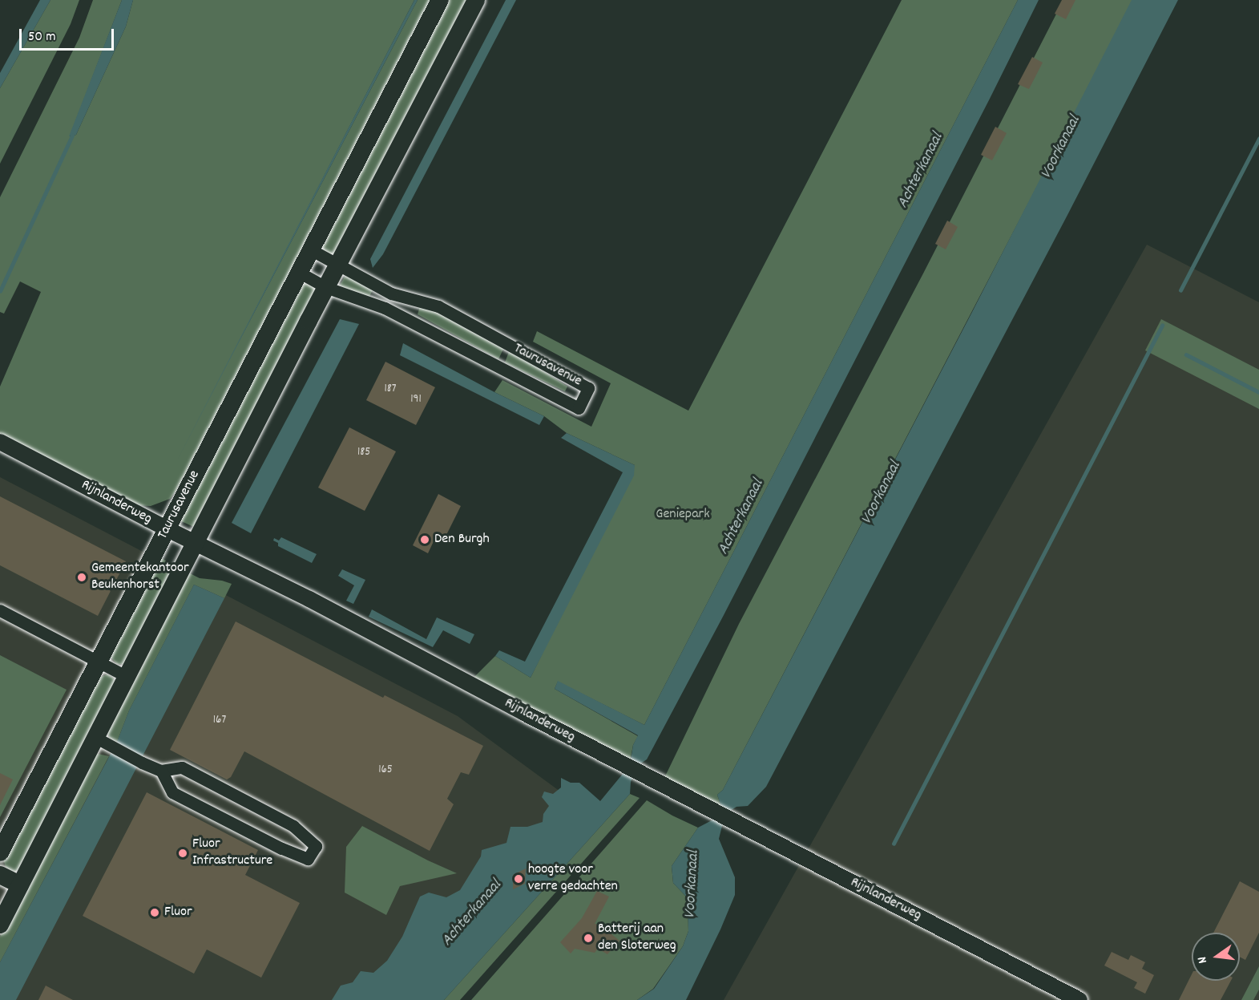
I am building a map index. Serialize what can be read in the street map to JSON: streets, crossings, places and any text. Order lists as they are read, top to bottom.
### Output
{
  "streets": {
    "main road": ["Taurusavenue"],
    "street": ["Rijnlanderweg"]
  },
  "crossings": [
    ["Taurusavenue", "Rijnlanderweg"]
  ],
  "water": ["Voorkanaal", "Achterkanaal"],
  "parks": ["Geniepark"],
  "places": [
    "Den Burgh",
    "Gemeentekantoor Beukenhorst",
    "Fluor Infrastructure",
    "hoogte voor verre gedachten",
    "Fluor",
    "Batterij aan den Sloterweg"
  ],
  "house_numbers": [
    "187",
    "191",
    "185",
    "167",
    "165"
  ],
  "scale_bar": "50 m",
  "north": "left"
}
